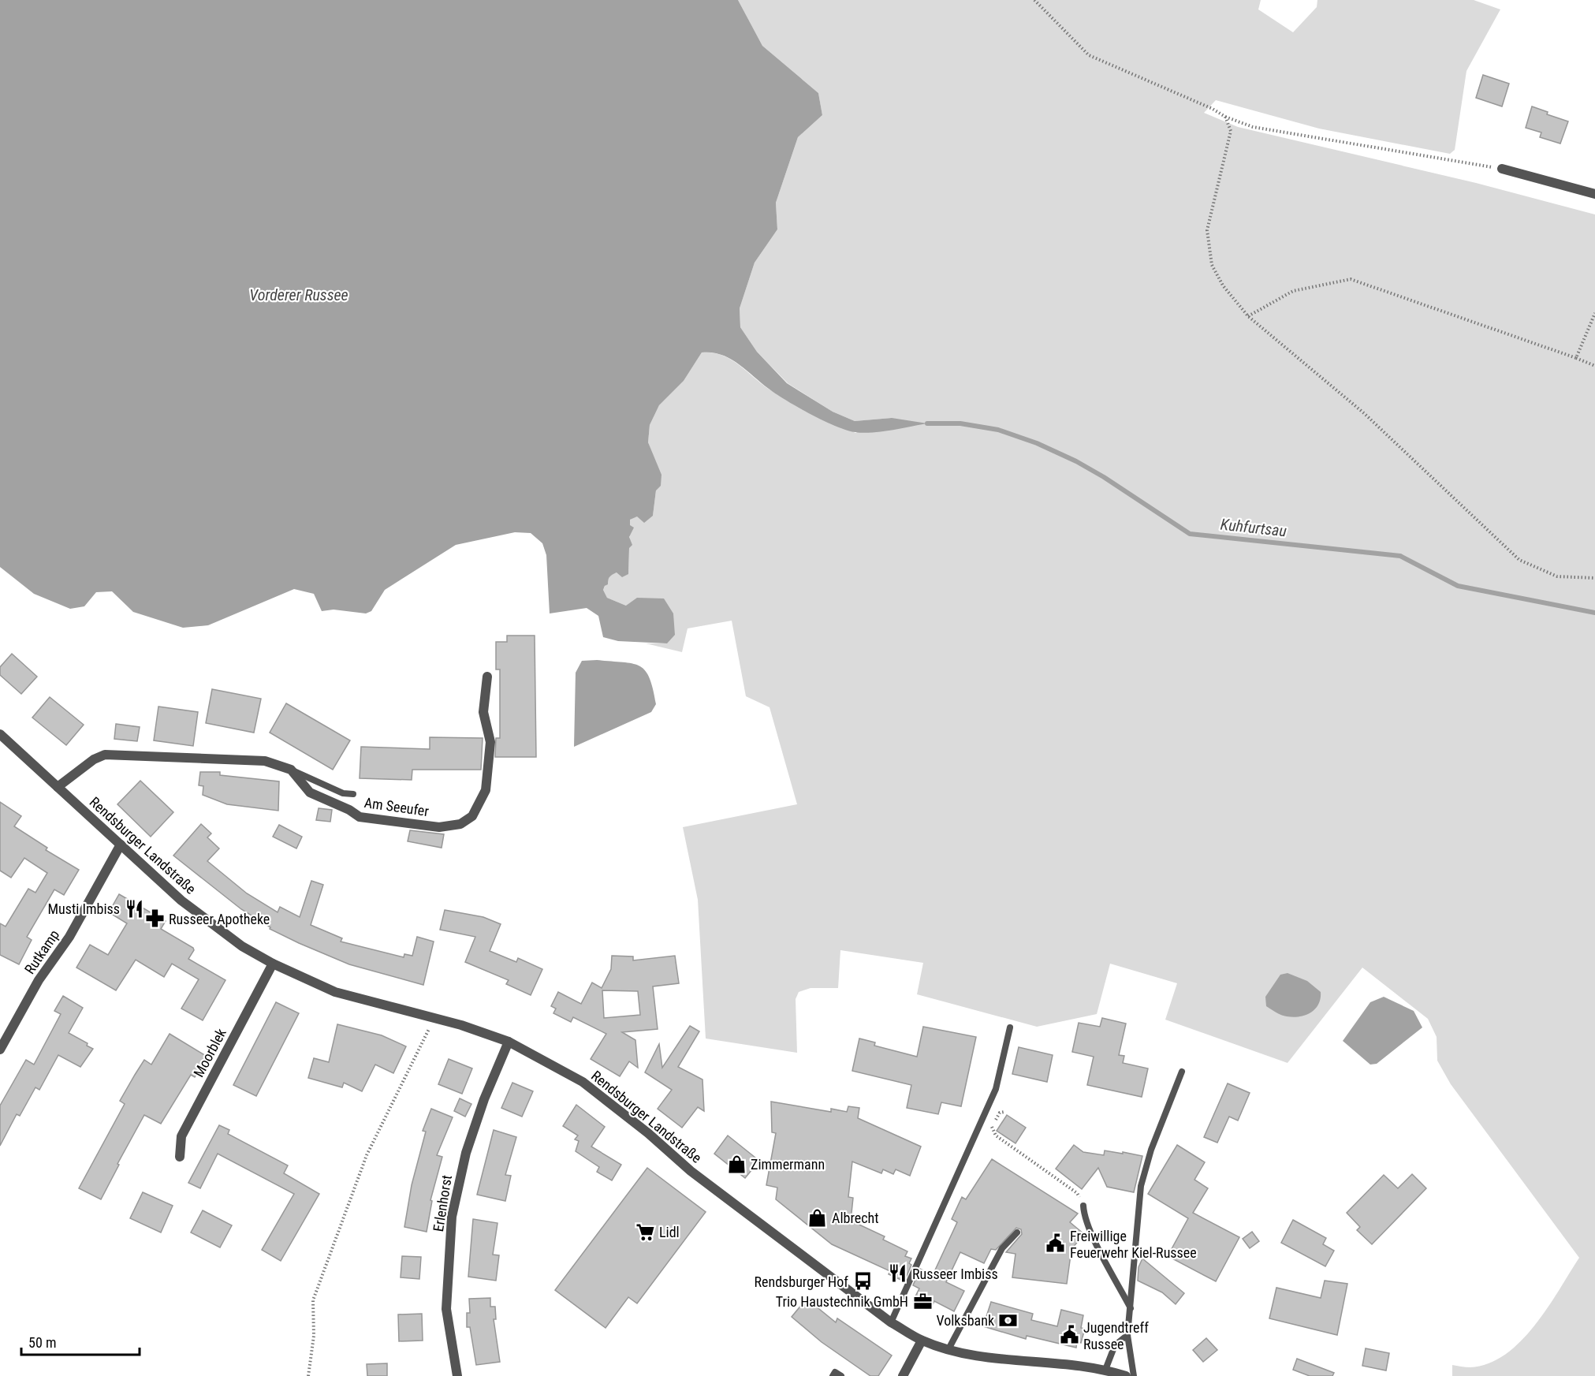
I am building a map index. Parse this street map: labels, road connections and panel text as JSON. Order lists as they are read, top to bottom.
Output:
{
  "streets": {
    "street": [
      "Am Seeufer",
      "Rendsburger Landstraße",
      "Rutkamp",
      "Moorblek",
      "Erlenhorst"
    ]
  },
  "crossings": [
    ["Rendsburger Landstraße", "Rutkamp"],
    ["Rendsburger Landstraße", "Moorblek"],
    ["Rendsburger Landstraße", "Erlenhorst"]
  ],
  "water": ["Vorderer Russee", "Kuhfurtsau"],
  "places": {
    "restaurant": ["Musti Imbiss", "Russeer Imbiss"],
    "pharmacy": ["Russeer Apotheke"],
    "shop": ["Zimmermann", "Albrecht"],
    "supermarket": ["Lidl"],
    "public building": ["Freiwillige Feuerwehr Kiel-Russee", "Jugendtreff Russee"],
    "bus stop": ["Rendsburger Hof"],
    "office": ["Trio Haustechnik GmbH"],
    "bank": ["Volksbank"]
  },
  "scale_bar": "50 m"
}
